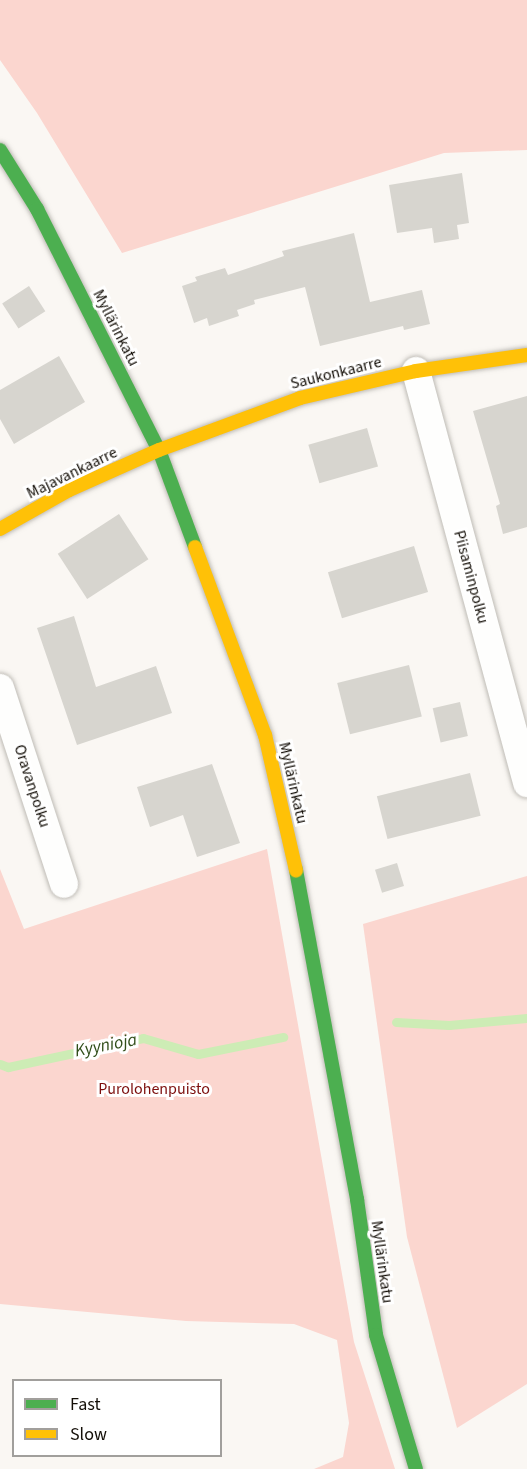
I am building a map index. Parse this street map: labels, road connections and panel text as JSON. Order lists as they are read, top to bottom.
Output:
{
  "streets": {
    "street": [
      "Myllärinkatu",
      "Saukonkaarre",
      "Majavankaarre",
      "Piisaminpolku",
      "Oravanpolku"
    ]
  },
  "crossings": [
    ["Myllärinkatu", "Saukonkaarre"],
    ["Myllärinkatu", "Majavankaarre"],
    ["Saukonkaarre", "Majavankaarre"],
    ["Saukonkaarre", "Piisaminpolku"]
  ],
  "water": ["Kyynioja"],
  "parks": ["Purolohenpuisto"],
  "legend": ["Fast", "Slow"]
}
